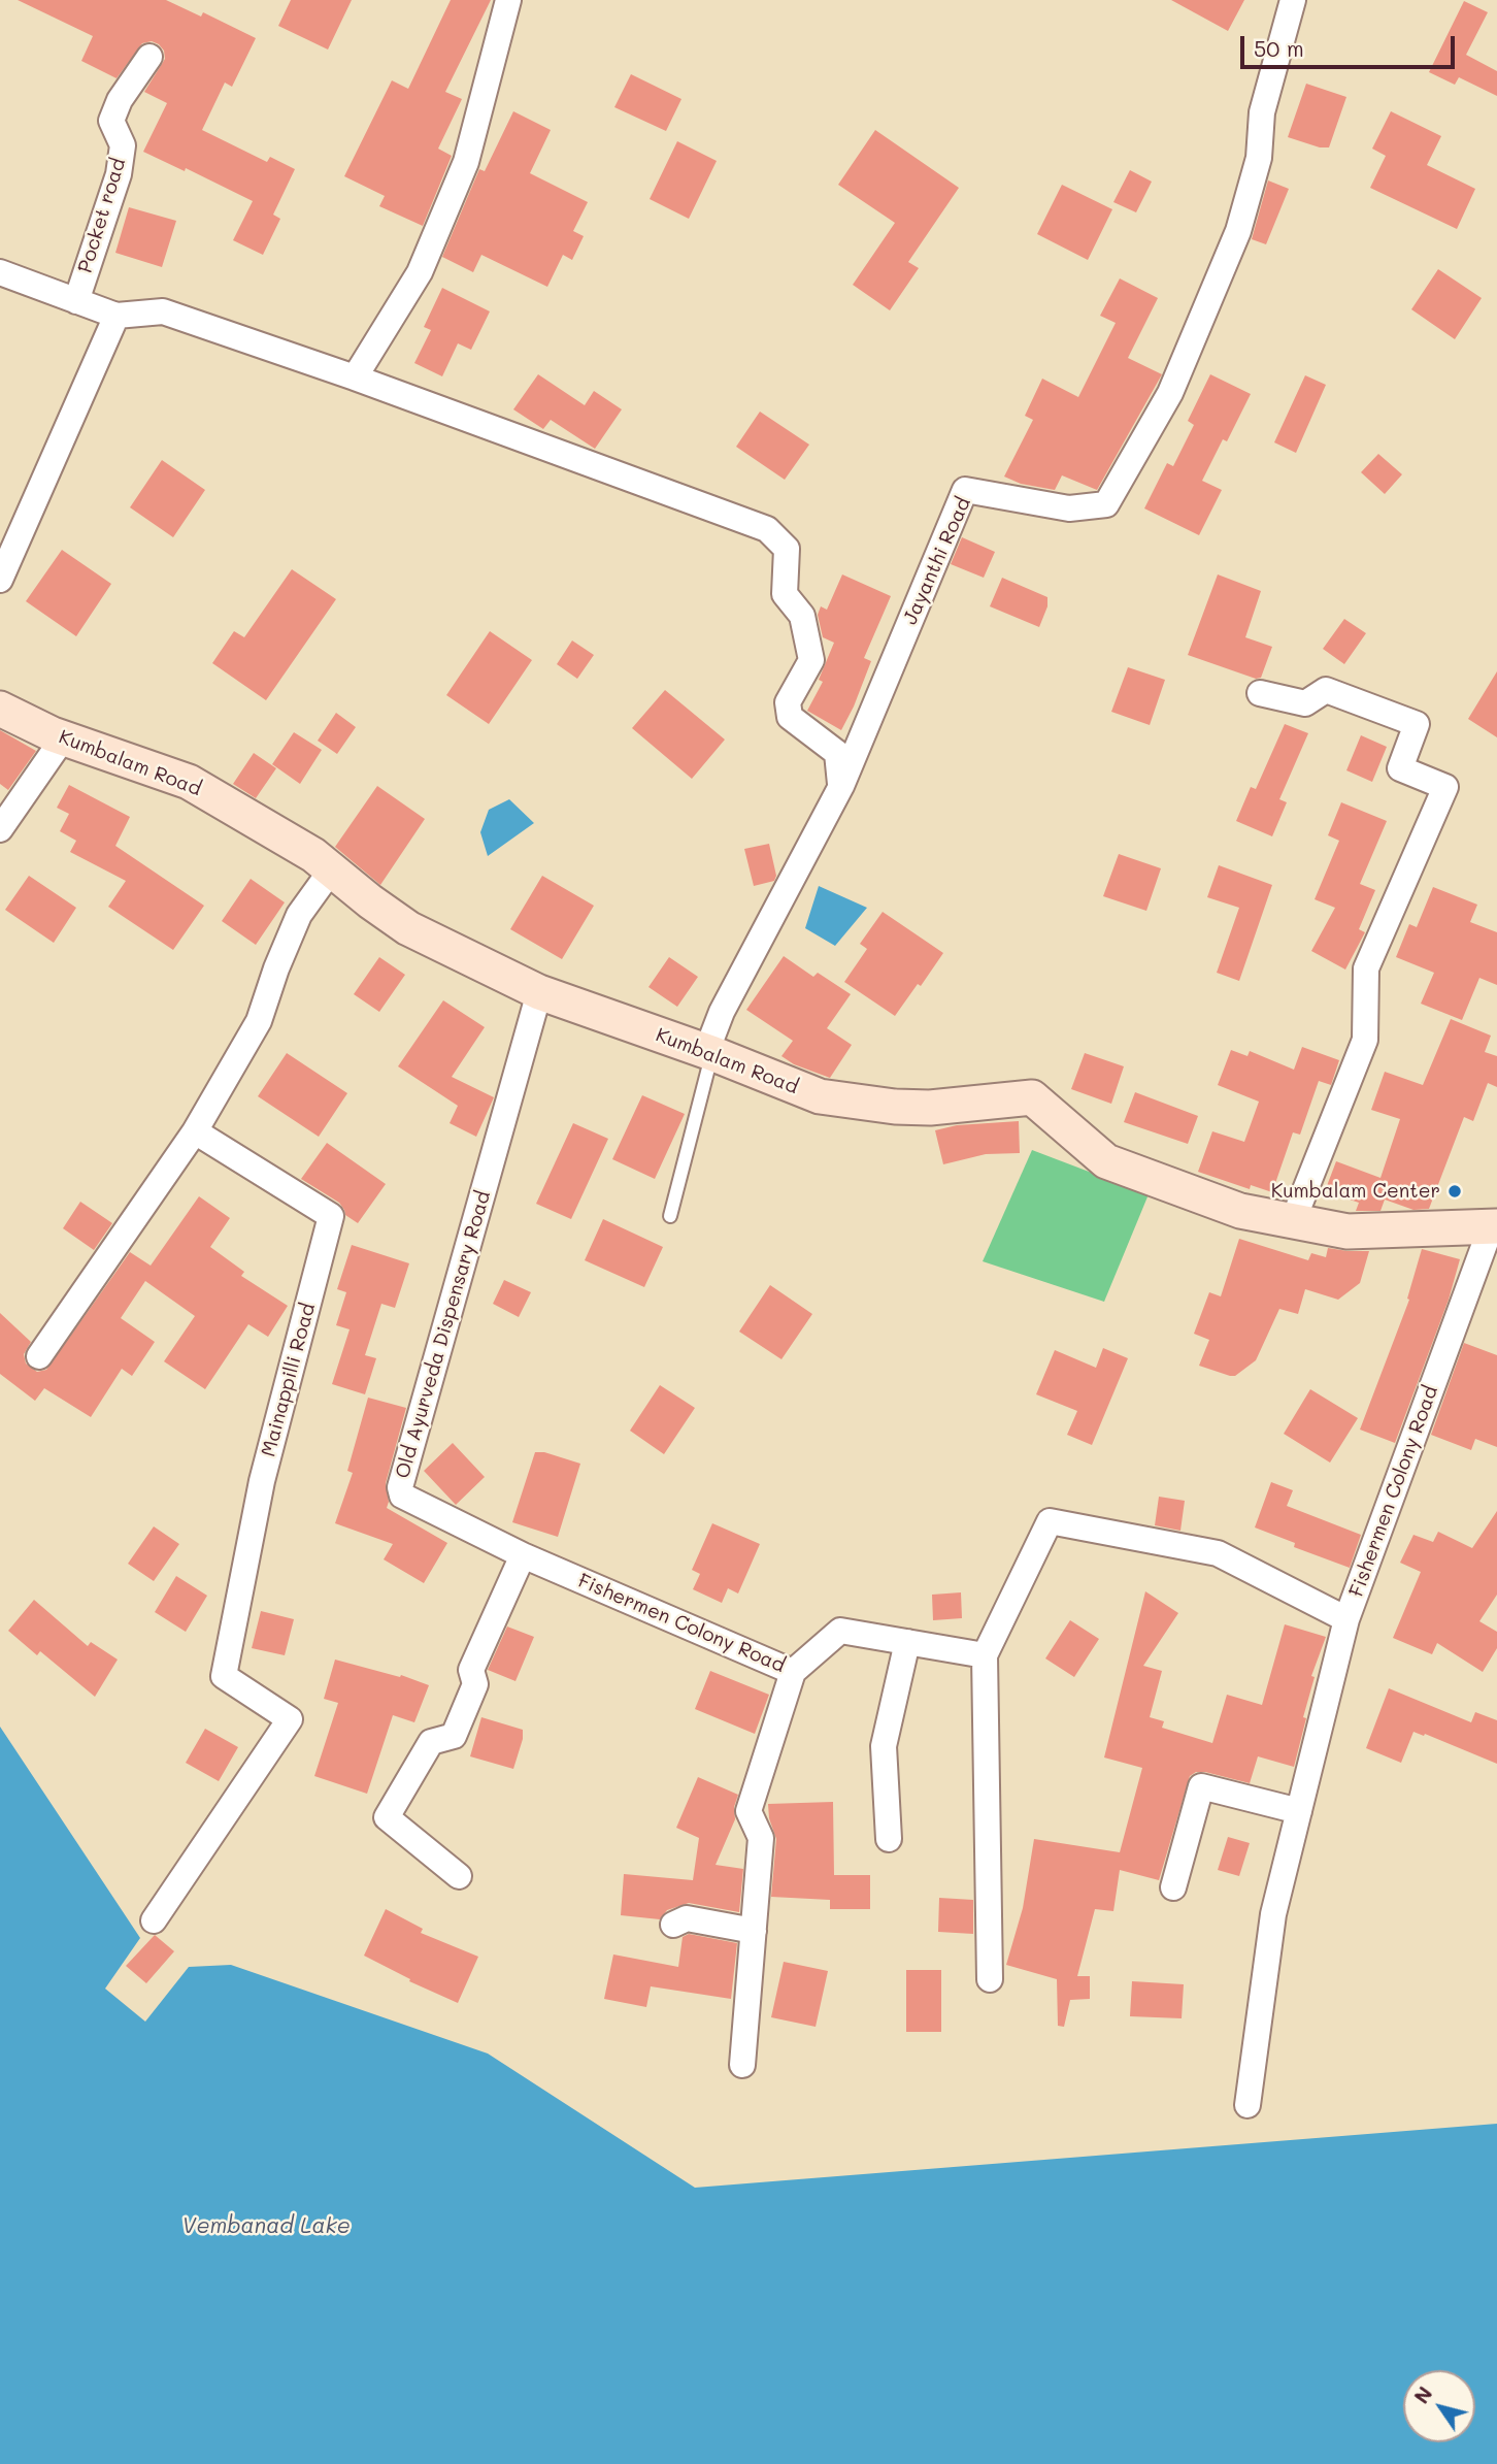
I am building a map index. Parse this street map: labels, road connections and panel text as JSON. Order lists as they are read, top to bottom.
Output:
{
  "streets": {
    "main road": ["Kumbalam Road"],
    "street": [
      "Pocket road",
      "Jayanthi Road",
      "Old Ayurveda Dispensary Road",
      "Mainappilli Road",
      "Fishermen Colony Road"
    ]
  },
  "crossings": [
    ["Jayanthi Road", "Kumbalam Road"],
    ["Kumbalam Road", "Old Ayurveda Dispensary Road"],
    ["Kumbalam Road", "Fishermen Colony Road"],
    ["Old Ayurveda Dispensary Road", "Fishermen Colony Road"]
  ],
  "water": ["Vembanad Lake"],
  "places": ["Kumbalam Center"],
  "scale_bar": "50 m",
  "north": "top left"
}
